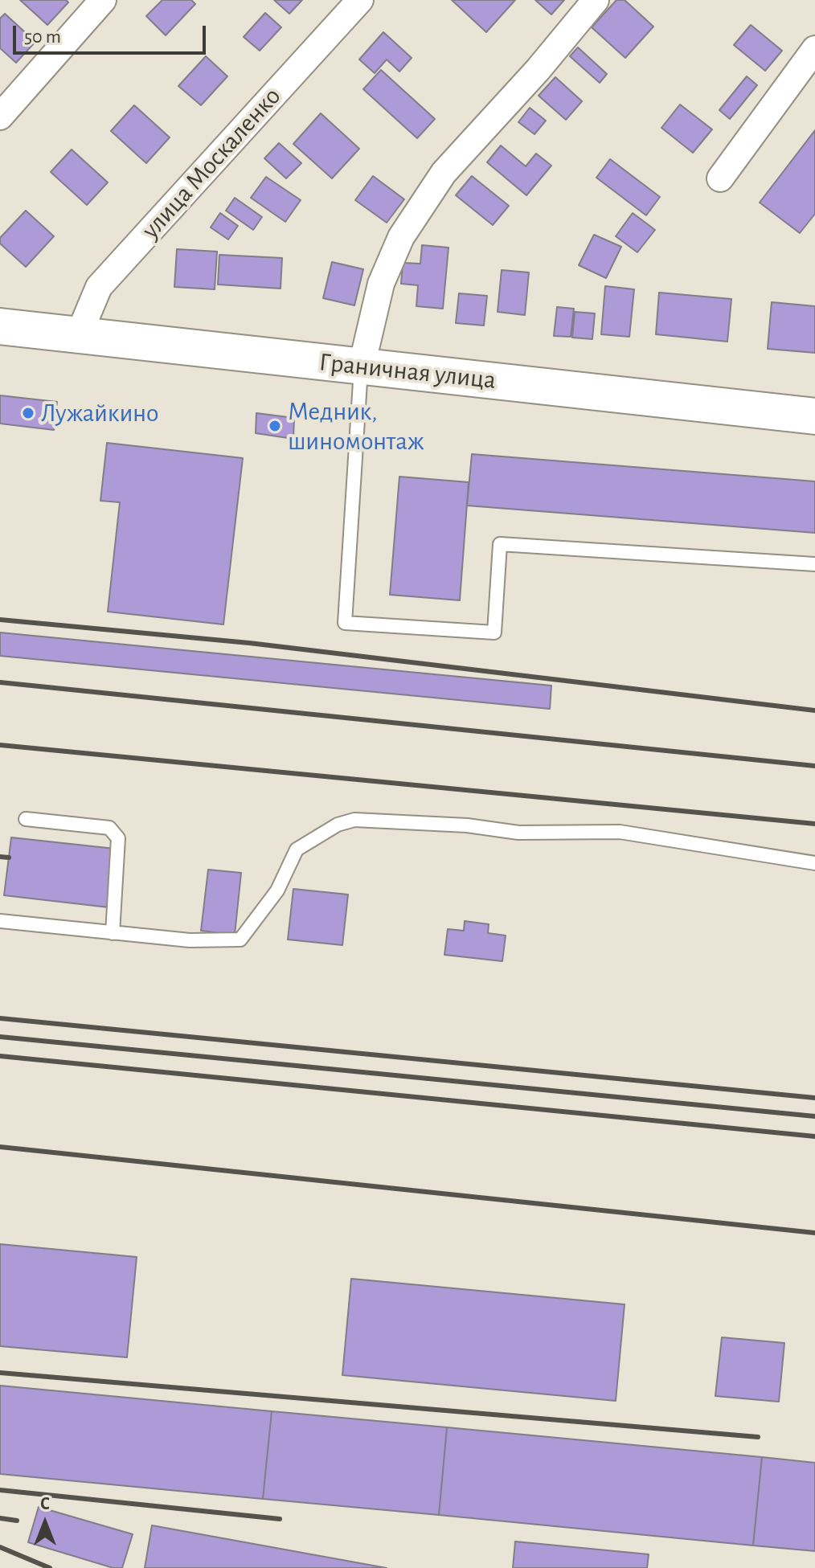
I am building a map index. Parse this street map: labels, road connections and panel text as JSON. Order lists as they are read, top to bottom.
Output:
{
  "streets": {
    "main road": ["Граничная улица"],
    "street": ["улица Москаленко"]
  },
  "crossings": [
    ["улица Москаленко", "Граничная улица"]
  ],
  "places": ["Лужайкино", "Медник, шиномонтаж"],
  "scale_bar": "50 m",
  "north": "top"
}
